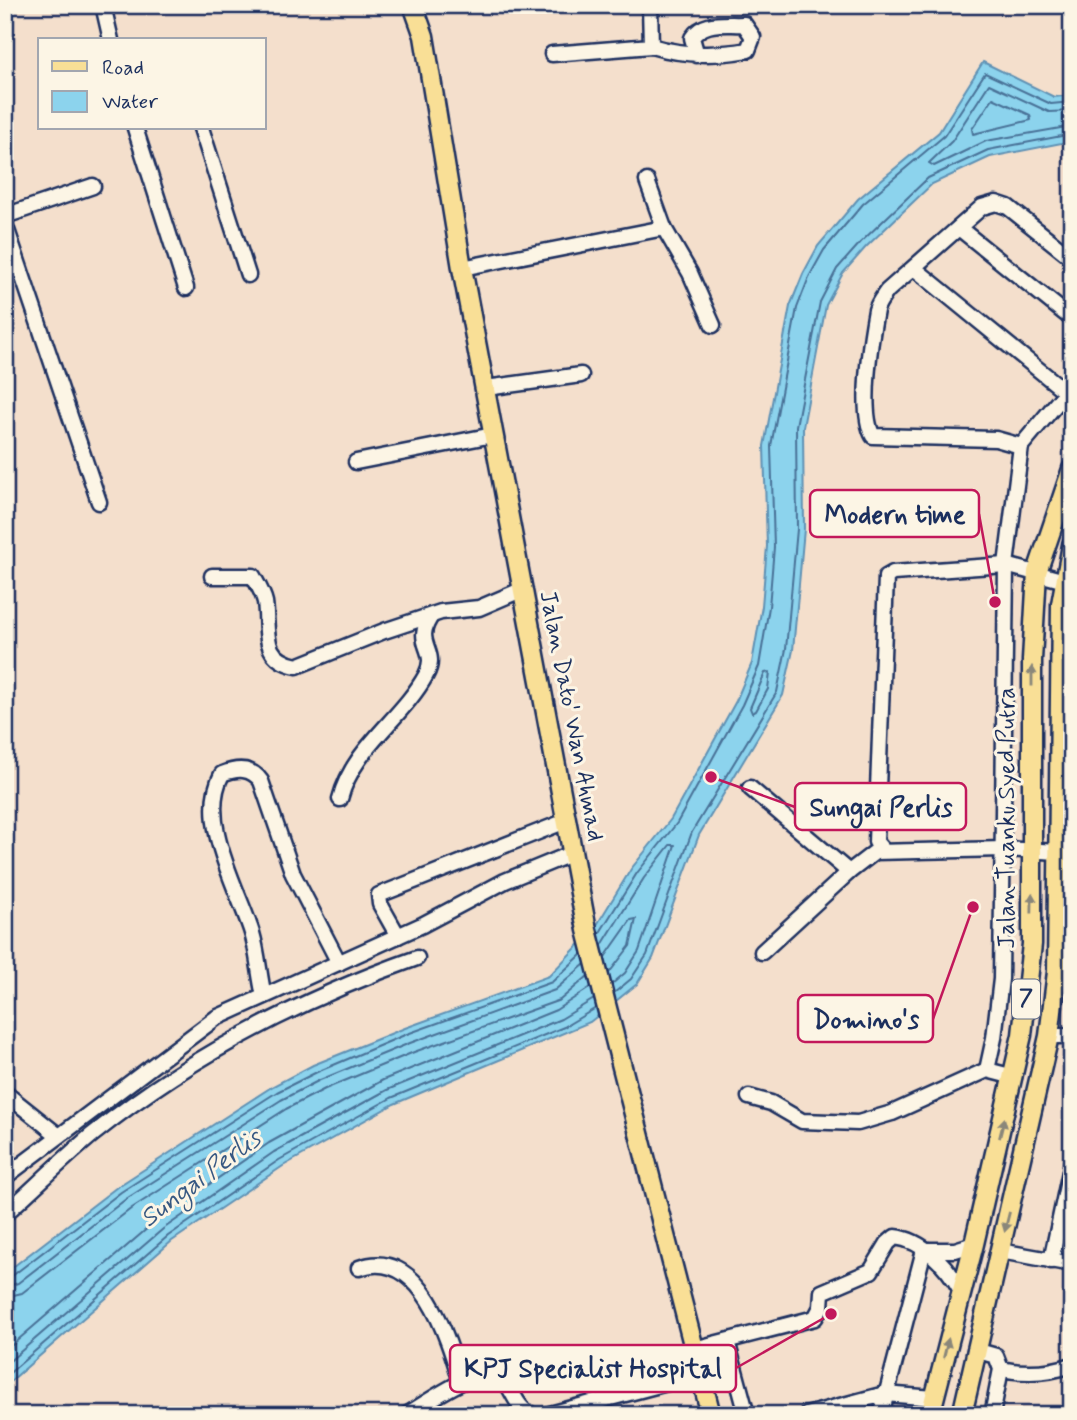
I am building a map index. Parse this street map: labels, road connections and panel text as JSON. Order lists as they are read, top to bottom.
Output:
{
  "streets": {
    "main road": ["Jalan Dato' Wan Ahmad", "Jalan Tuanku Syed Putra", "7"]
  },
  "water": ["Sungai Perlis"],
  "places": [
    "Modern time",
    "Sungai Perlis",
    "Domino's",
    "KPJ Specialist Hospital"
  ],
  "legend": ["Road", "Water"]
}
